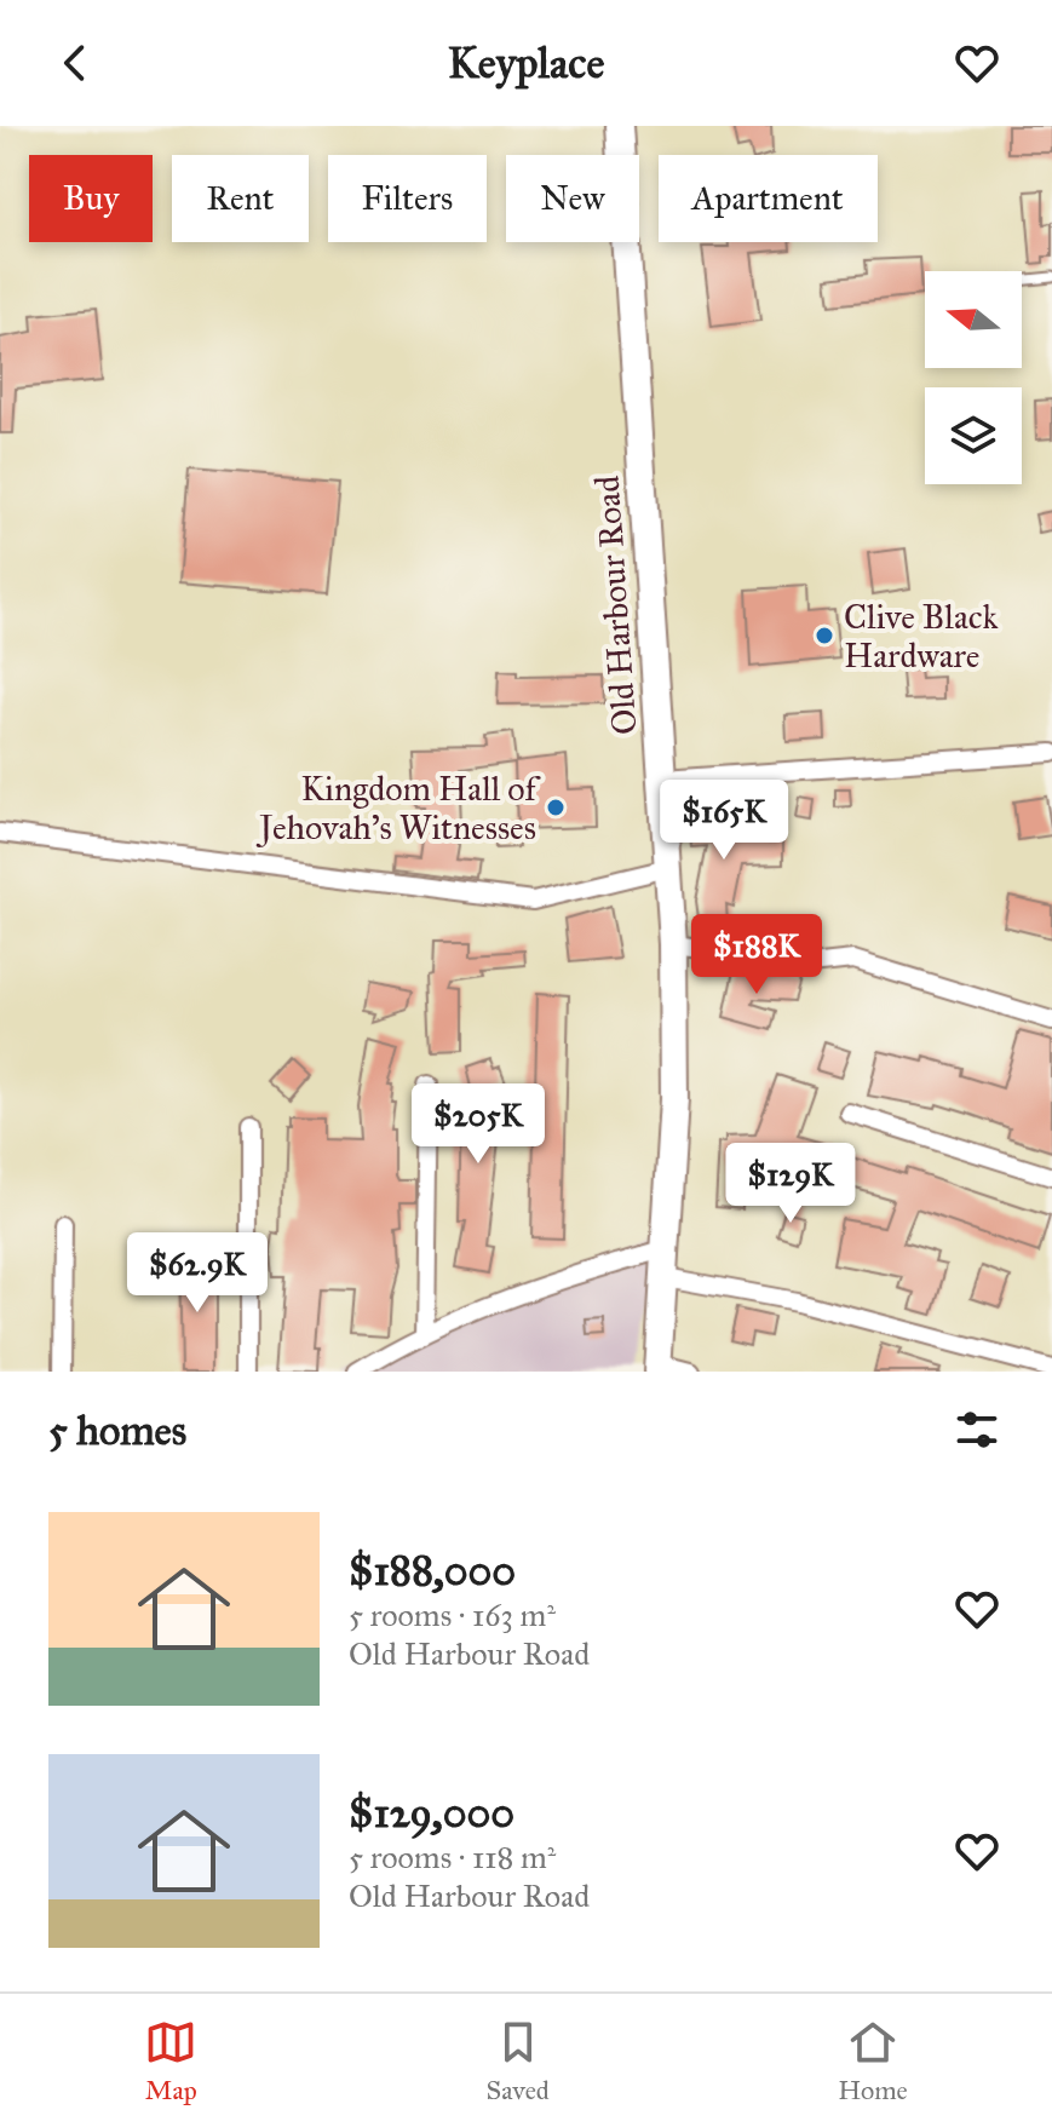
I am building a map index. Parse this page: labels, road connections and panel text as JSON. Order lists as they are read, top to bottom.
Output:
{
  "streets": {
    "main road": ["Old Harbour Road"]
  },
  "places": ["Clive Black Hardware", "Kingdom Hall of Jehovah's Witnesses"],
  "north": "left",
  "page": {
    "header": "Keyplace",
    "chip": [
      "Buy",
      "Rent",
      "Filters",
      "New",
      "Apartment"
    ],
    "price": [
      "$165K",
      "$188K",
      "$205K",
      "$129K",
      "$62.9K"
    ],
    "heading": "5 homes",
    "list": [
      {
        "name": "$188,000",
        "note": "5 rooms · 163 m² · Old Harbour Road"
      },
      {
        "name": "$129,000",
        "note": "5 rooms · 118 m² · Old Harbour Road"
      }
    ],
    "tabs": ["Map", "Saved", "Home"]
  }
}
